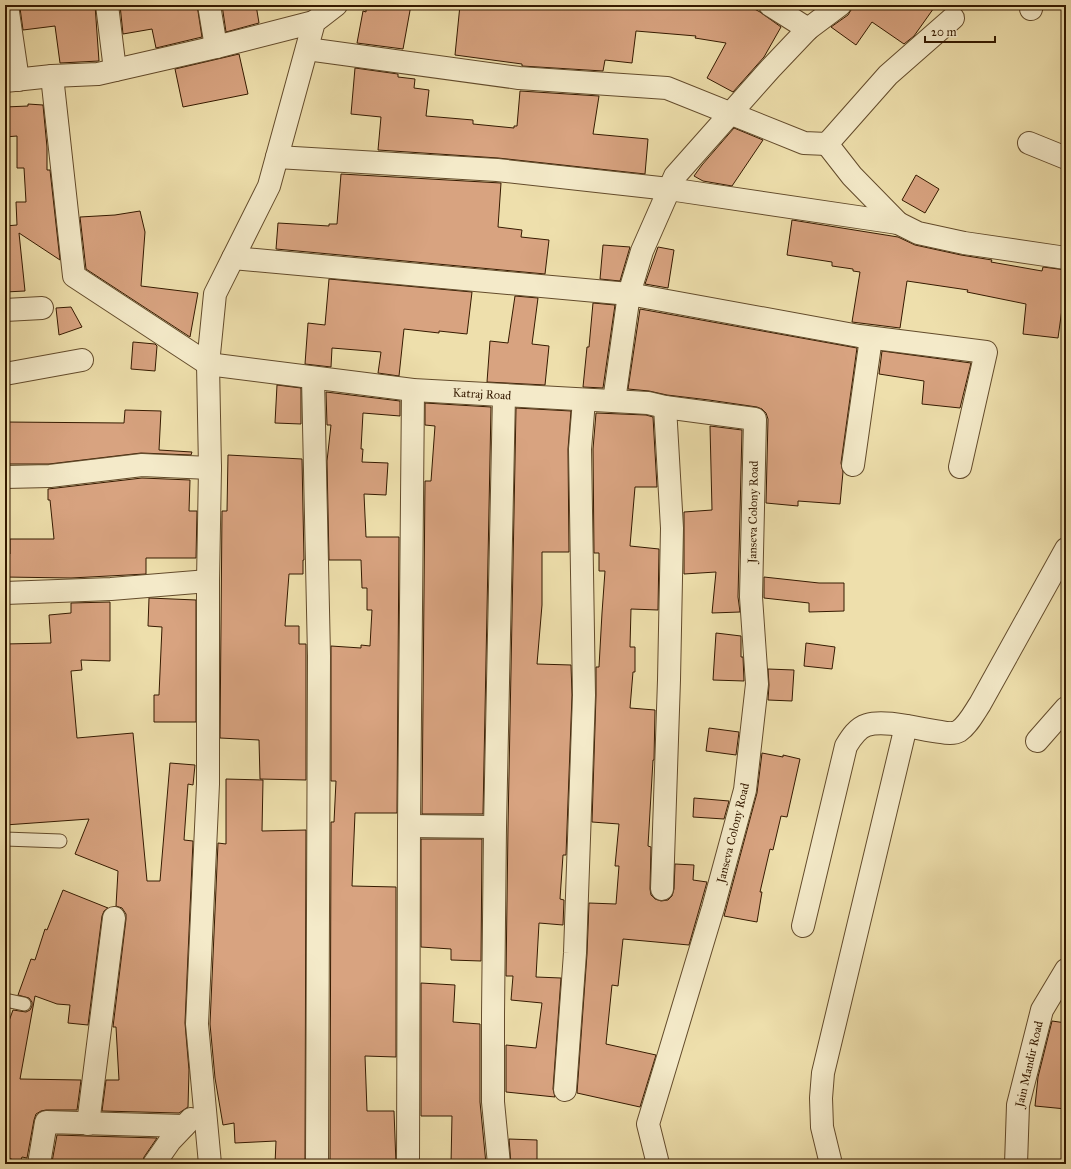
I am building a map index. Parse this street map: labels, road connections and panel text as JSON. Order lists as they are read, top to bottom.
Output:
{
  "streets": {
    "street": ["Katraj Road", "Janseva Colony Road", "Jain Mandir Road"]
  },
  "crossings": [
    ["Katraj Road", "Janseva Colony Road"]
  ],
  "scale_bar": "20 m"
}
